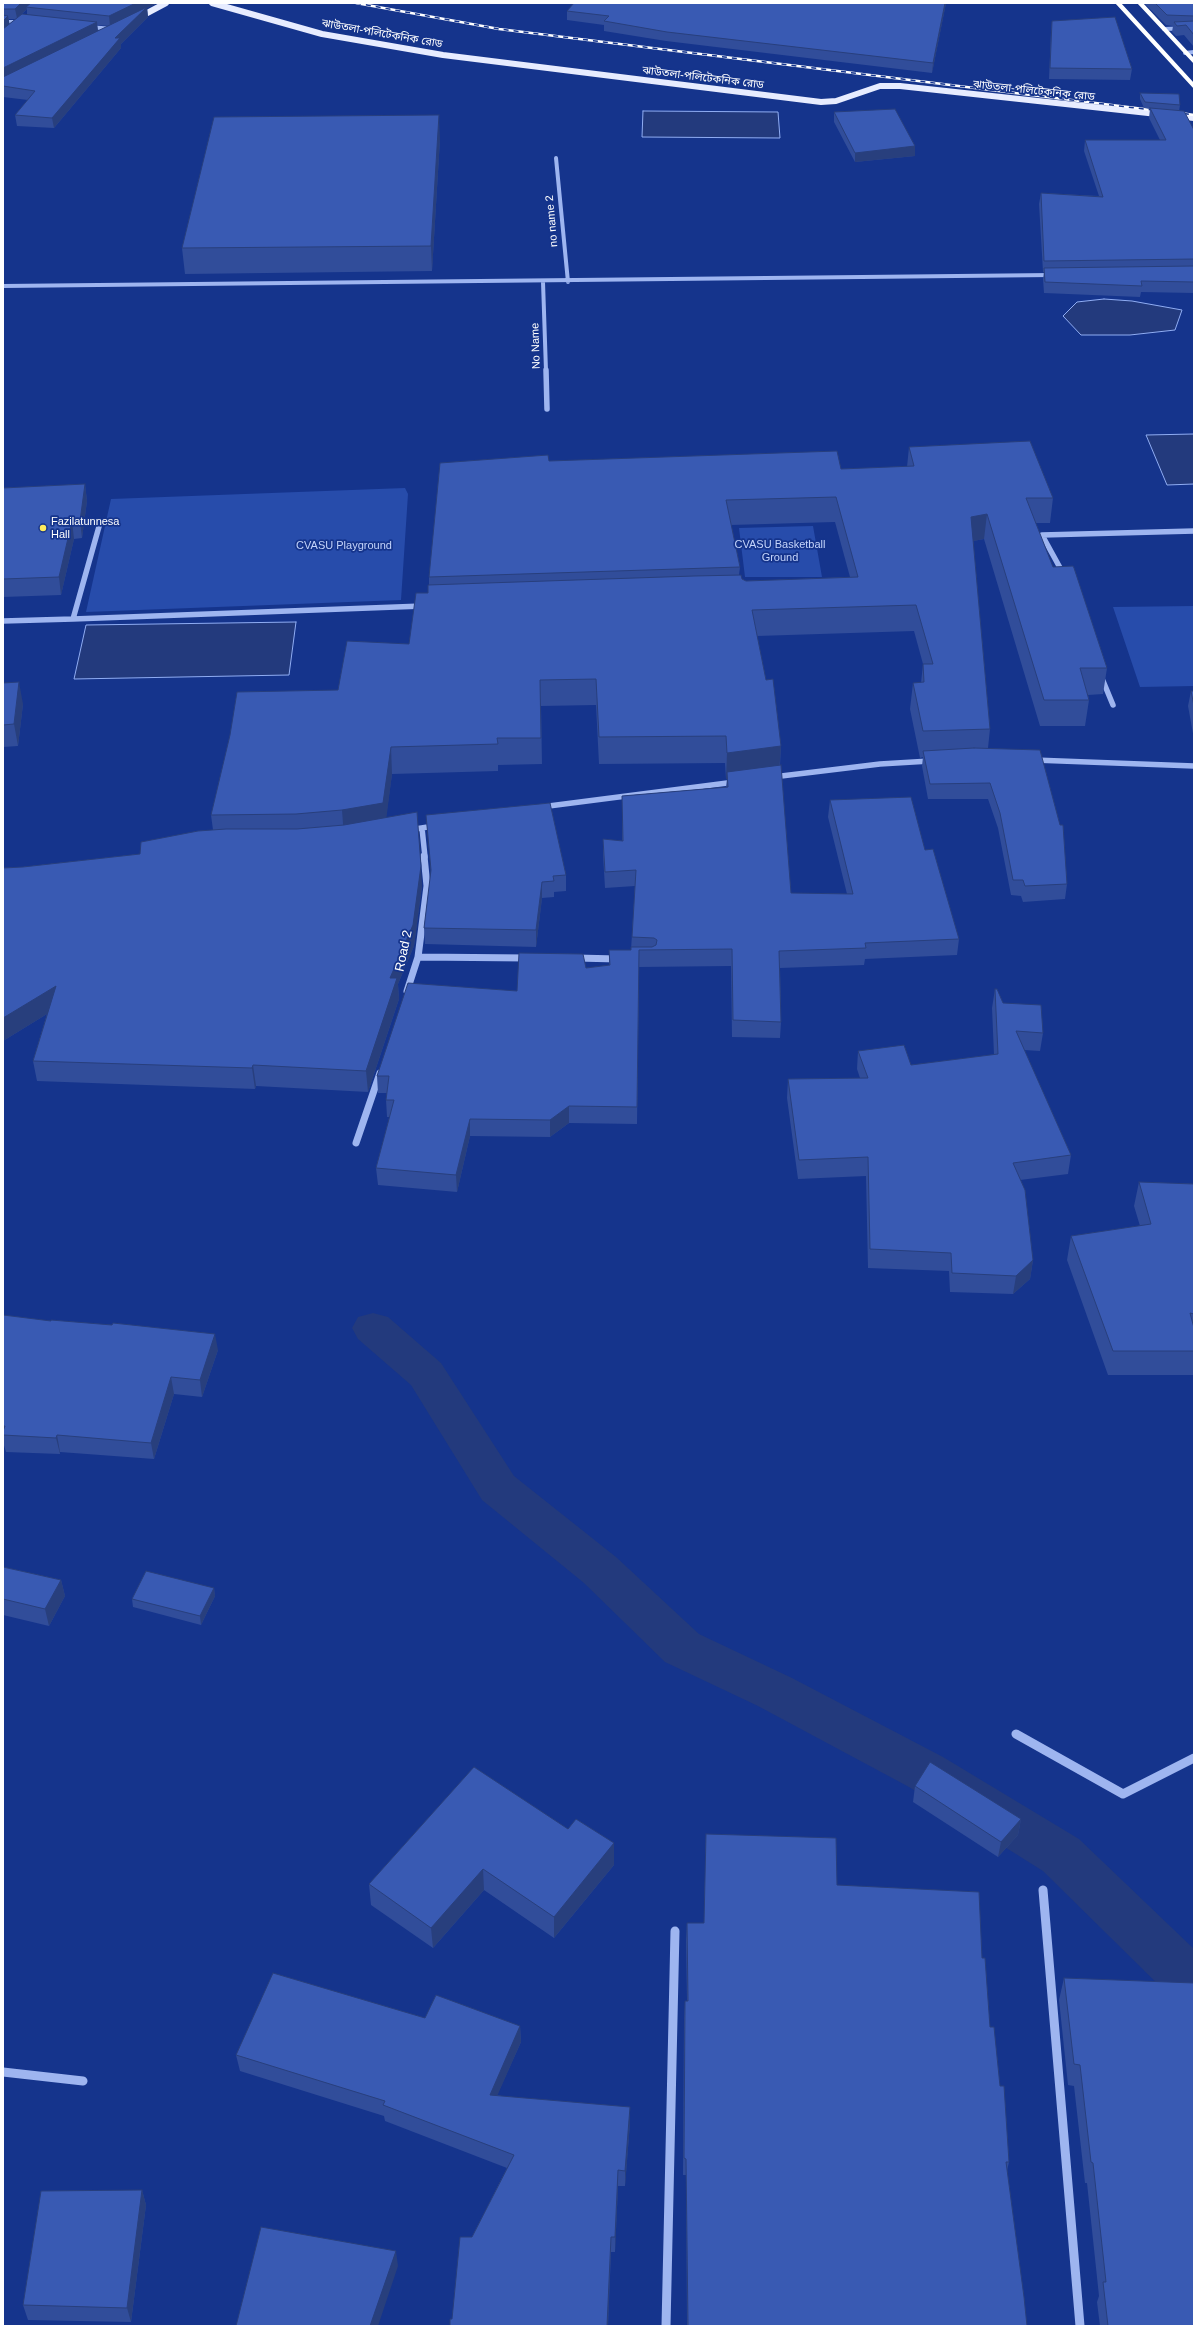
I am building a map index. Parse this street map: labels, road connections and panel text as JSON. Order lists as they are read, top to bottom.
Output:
{
  "streets": {
    "main road": ["ঝাউতলা-পলিটেকনিক রোড"],
    "street": ["no name 2", "No Name", "Road 2"]
  },
  "parks": ["CVASU Basketball Ground", "CVASU Playground"],
  "places": ["Fazilatunnesa Hall"]
}
